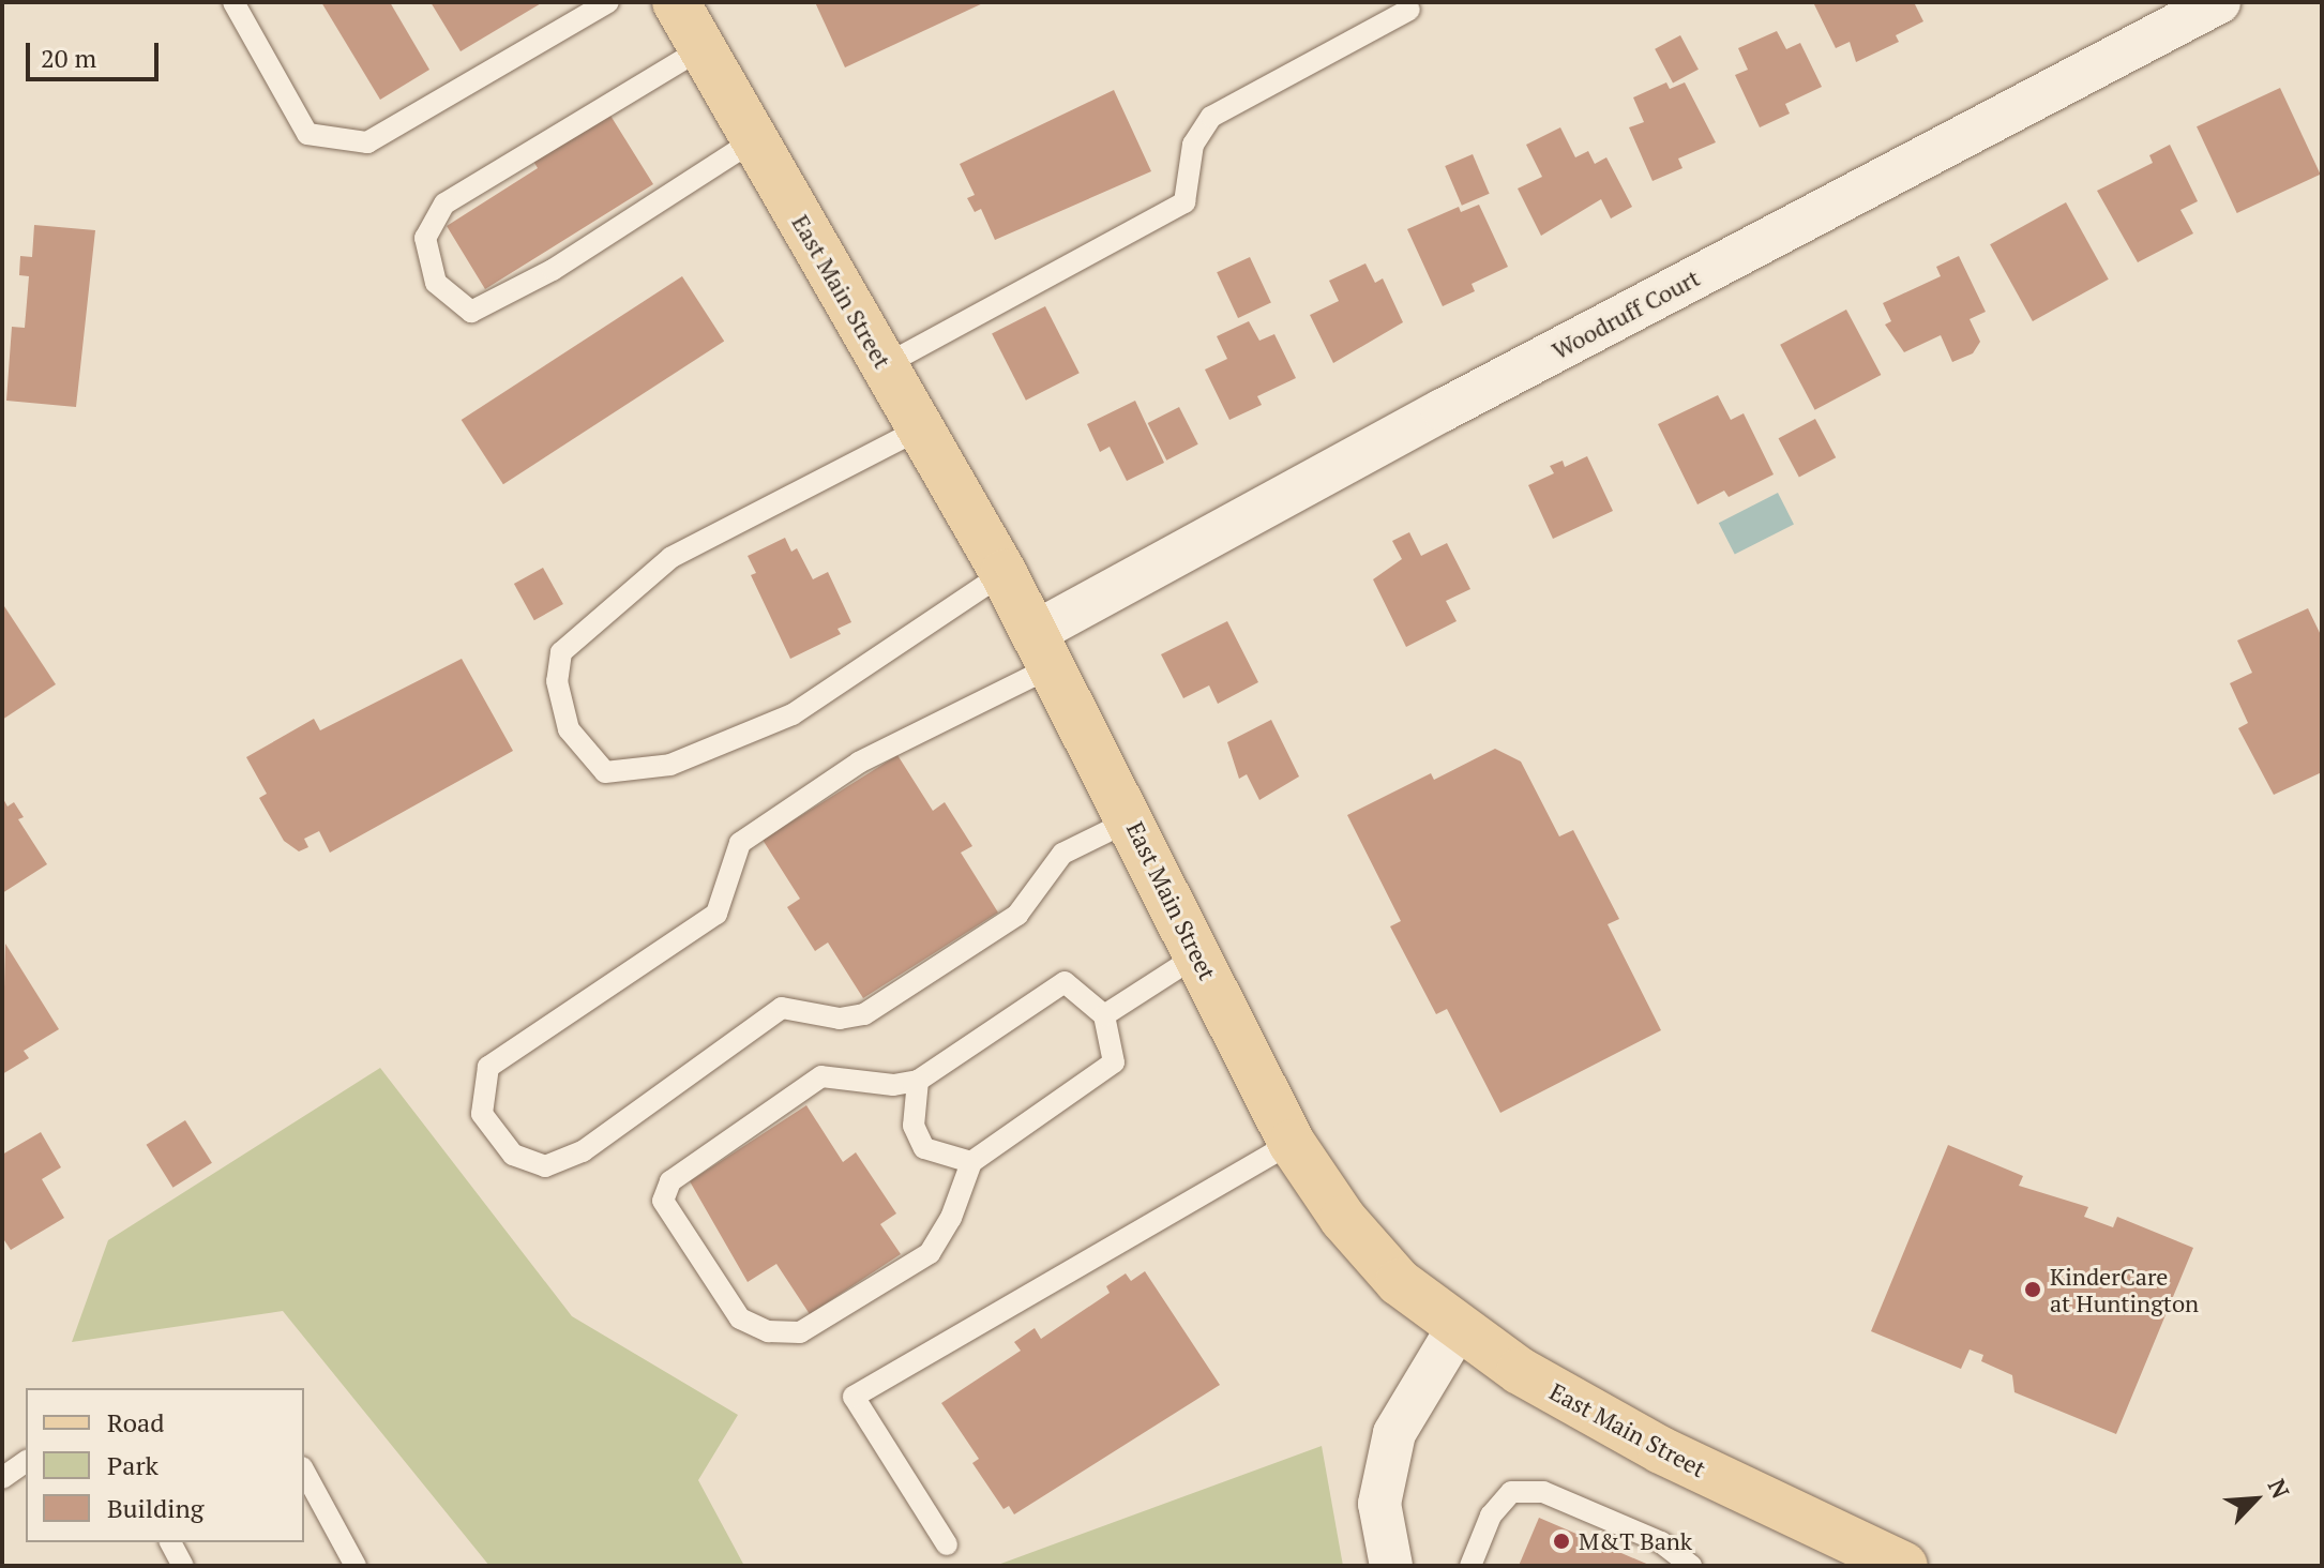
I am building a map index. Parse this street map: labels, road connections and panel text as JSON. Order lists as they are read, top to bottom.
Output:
{
  "streets": {
    "main road": ["East Main Street"],
    "street": ["Woodruff Court"]
  },
  "crossings": [
    ["East Main Street", "Woodruff Court"]
  ],
  "places": ["KinderCare at Huntington", "M&T Bank"],
  "legend": ["Road", "Park", "Building"],
  "scale_bar": "20 m",
  "north": "top right"
}
